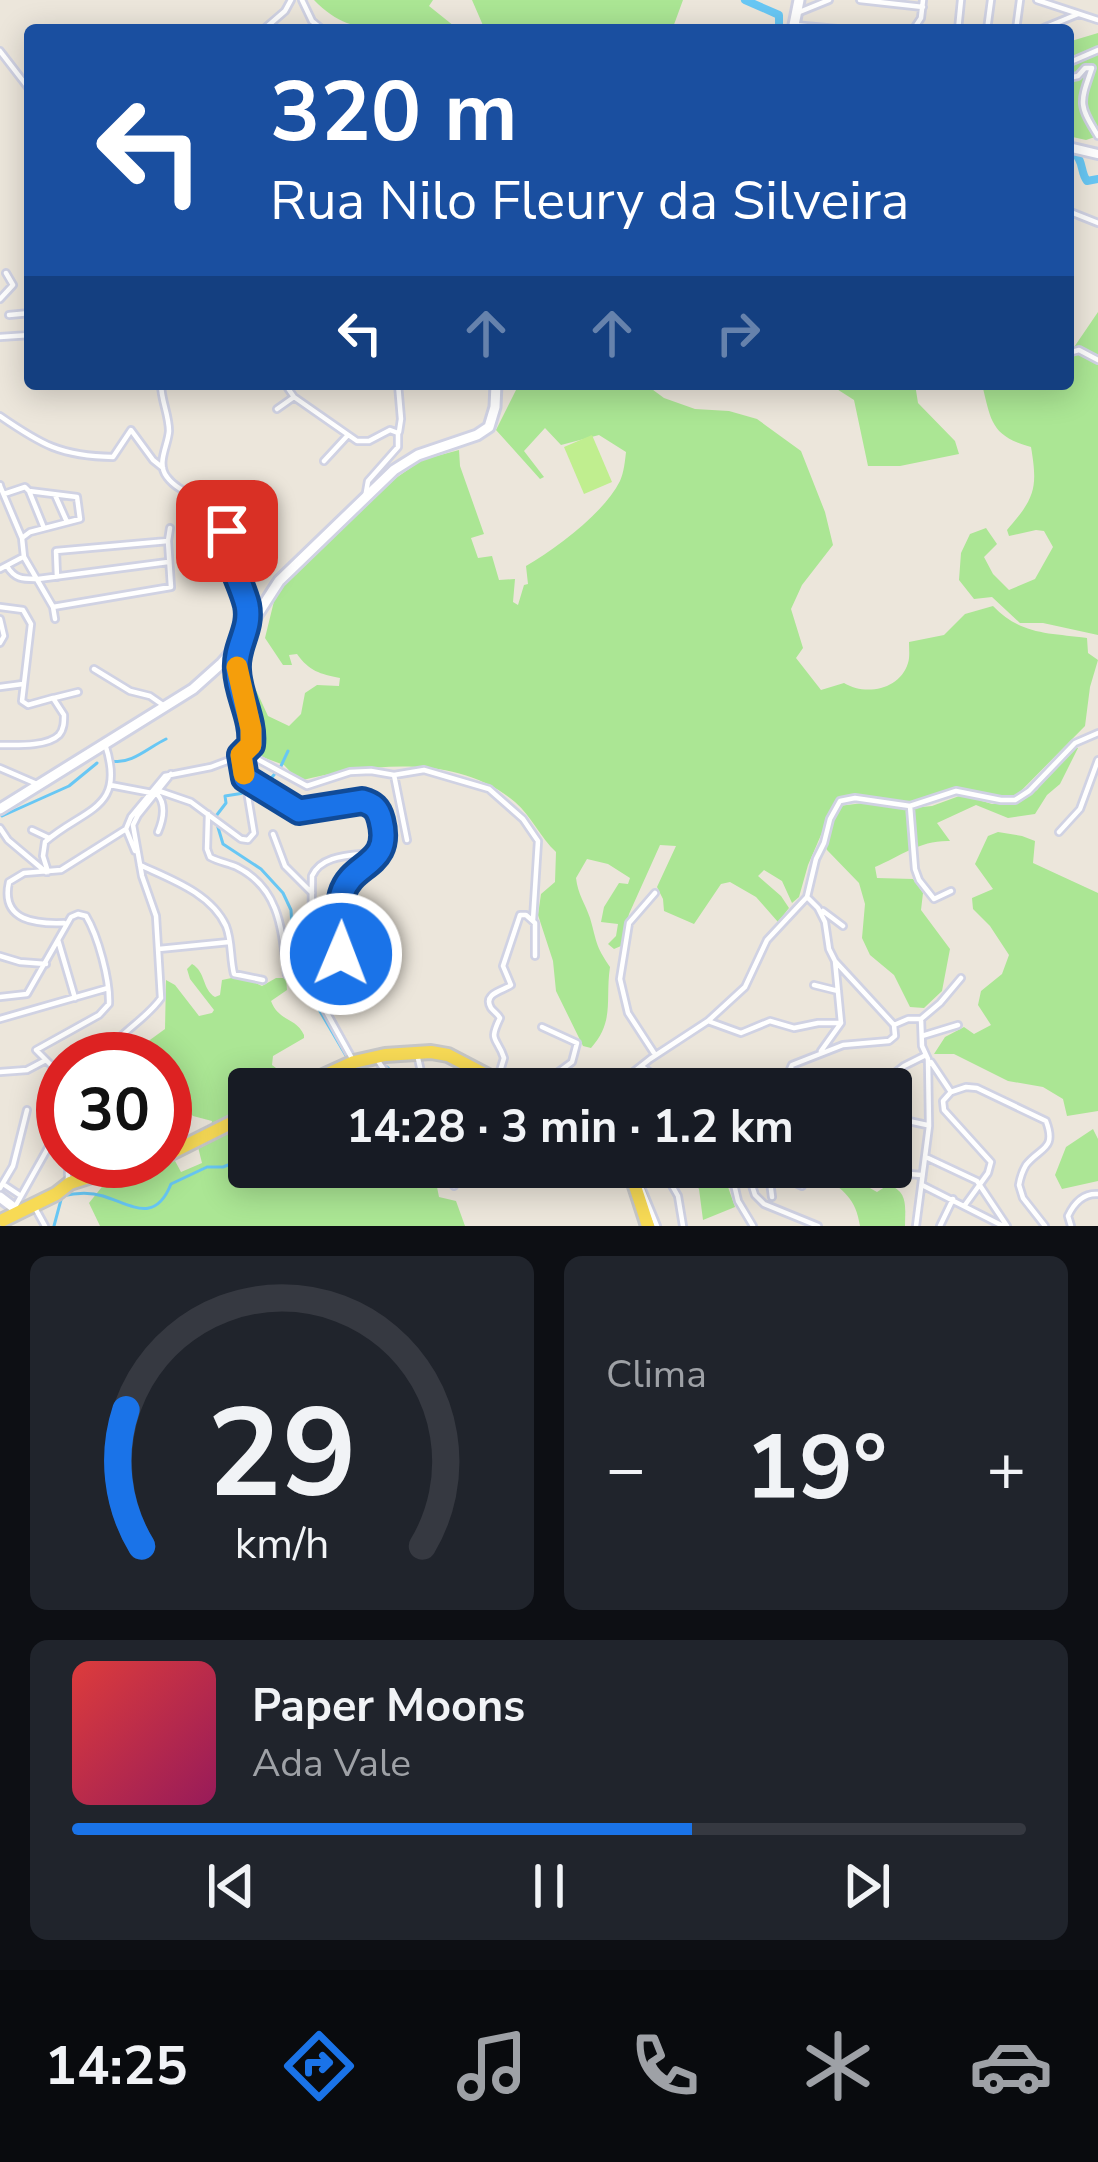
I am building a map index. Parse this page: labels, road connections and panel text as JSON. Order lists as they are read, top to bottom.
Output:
{
  "page": {
    "turn": ["320 m", "Rua Nilo Fleury da Silveira"],
    "limit": "30",
    "trip": "14:28 · 3 min · 1.2 km",
    "tile": "Clima",
    "heat": ["−", "19°", "+"],
    "song": ["Paper Moons", "Ada Vale"],
    "tabs": "14:25",
    "gauge": ["29", "km/h"]
  }
}
